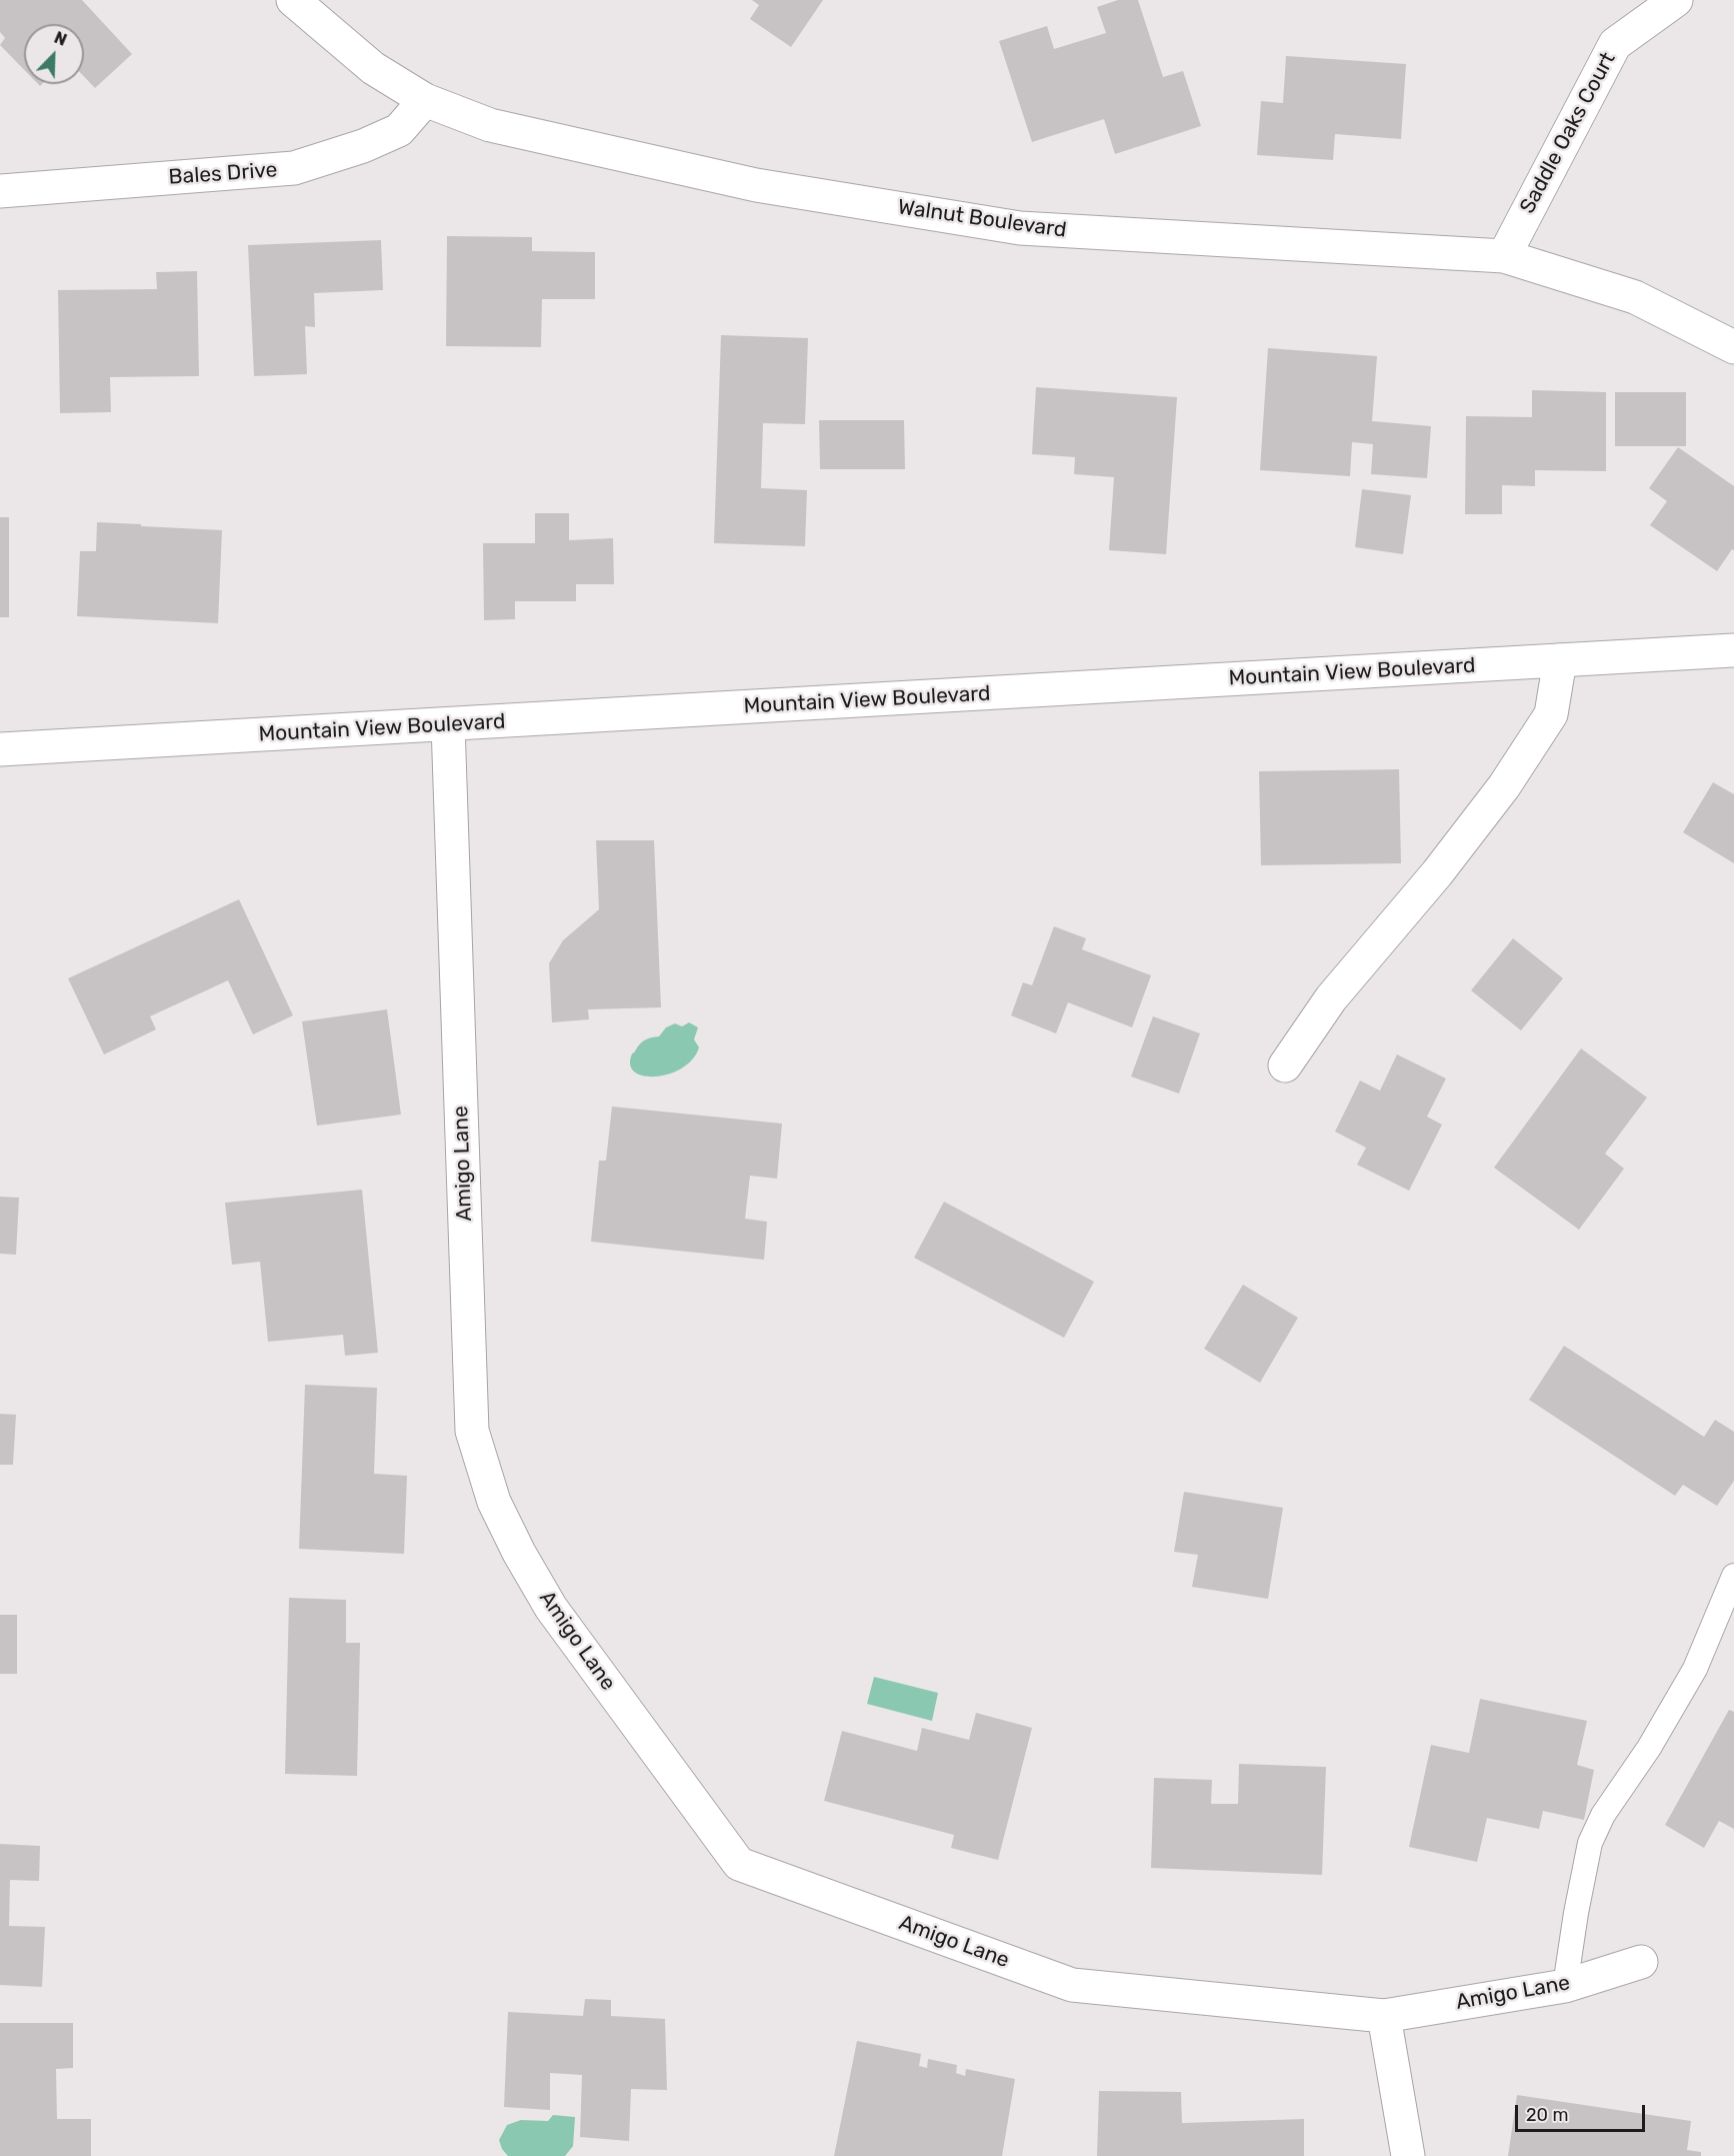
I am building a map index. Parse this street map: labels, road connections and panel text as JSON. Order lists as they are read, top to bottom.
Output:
{
  "streets": {
    "street": [
      "Saddle Oaks Court",
      "Bales Drive",
      "Walnut Boulevard",
      "Mountain View Boulevard",
      "Amigo Lane"
    ]
  },
  "crossings": [
    ["Saddle Oaks Court", "Walnut Boulevard"],
    ["Bales Drive", "Walnut Boulevard"],
    ["Mountain View Boulevard", "Amigo Lane"]
  ],
  "scale_bar": "20 m",
  "north": "top right"
}
